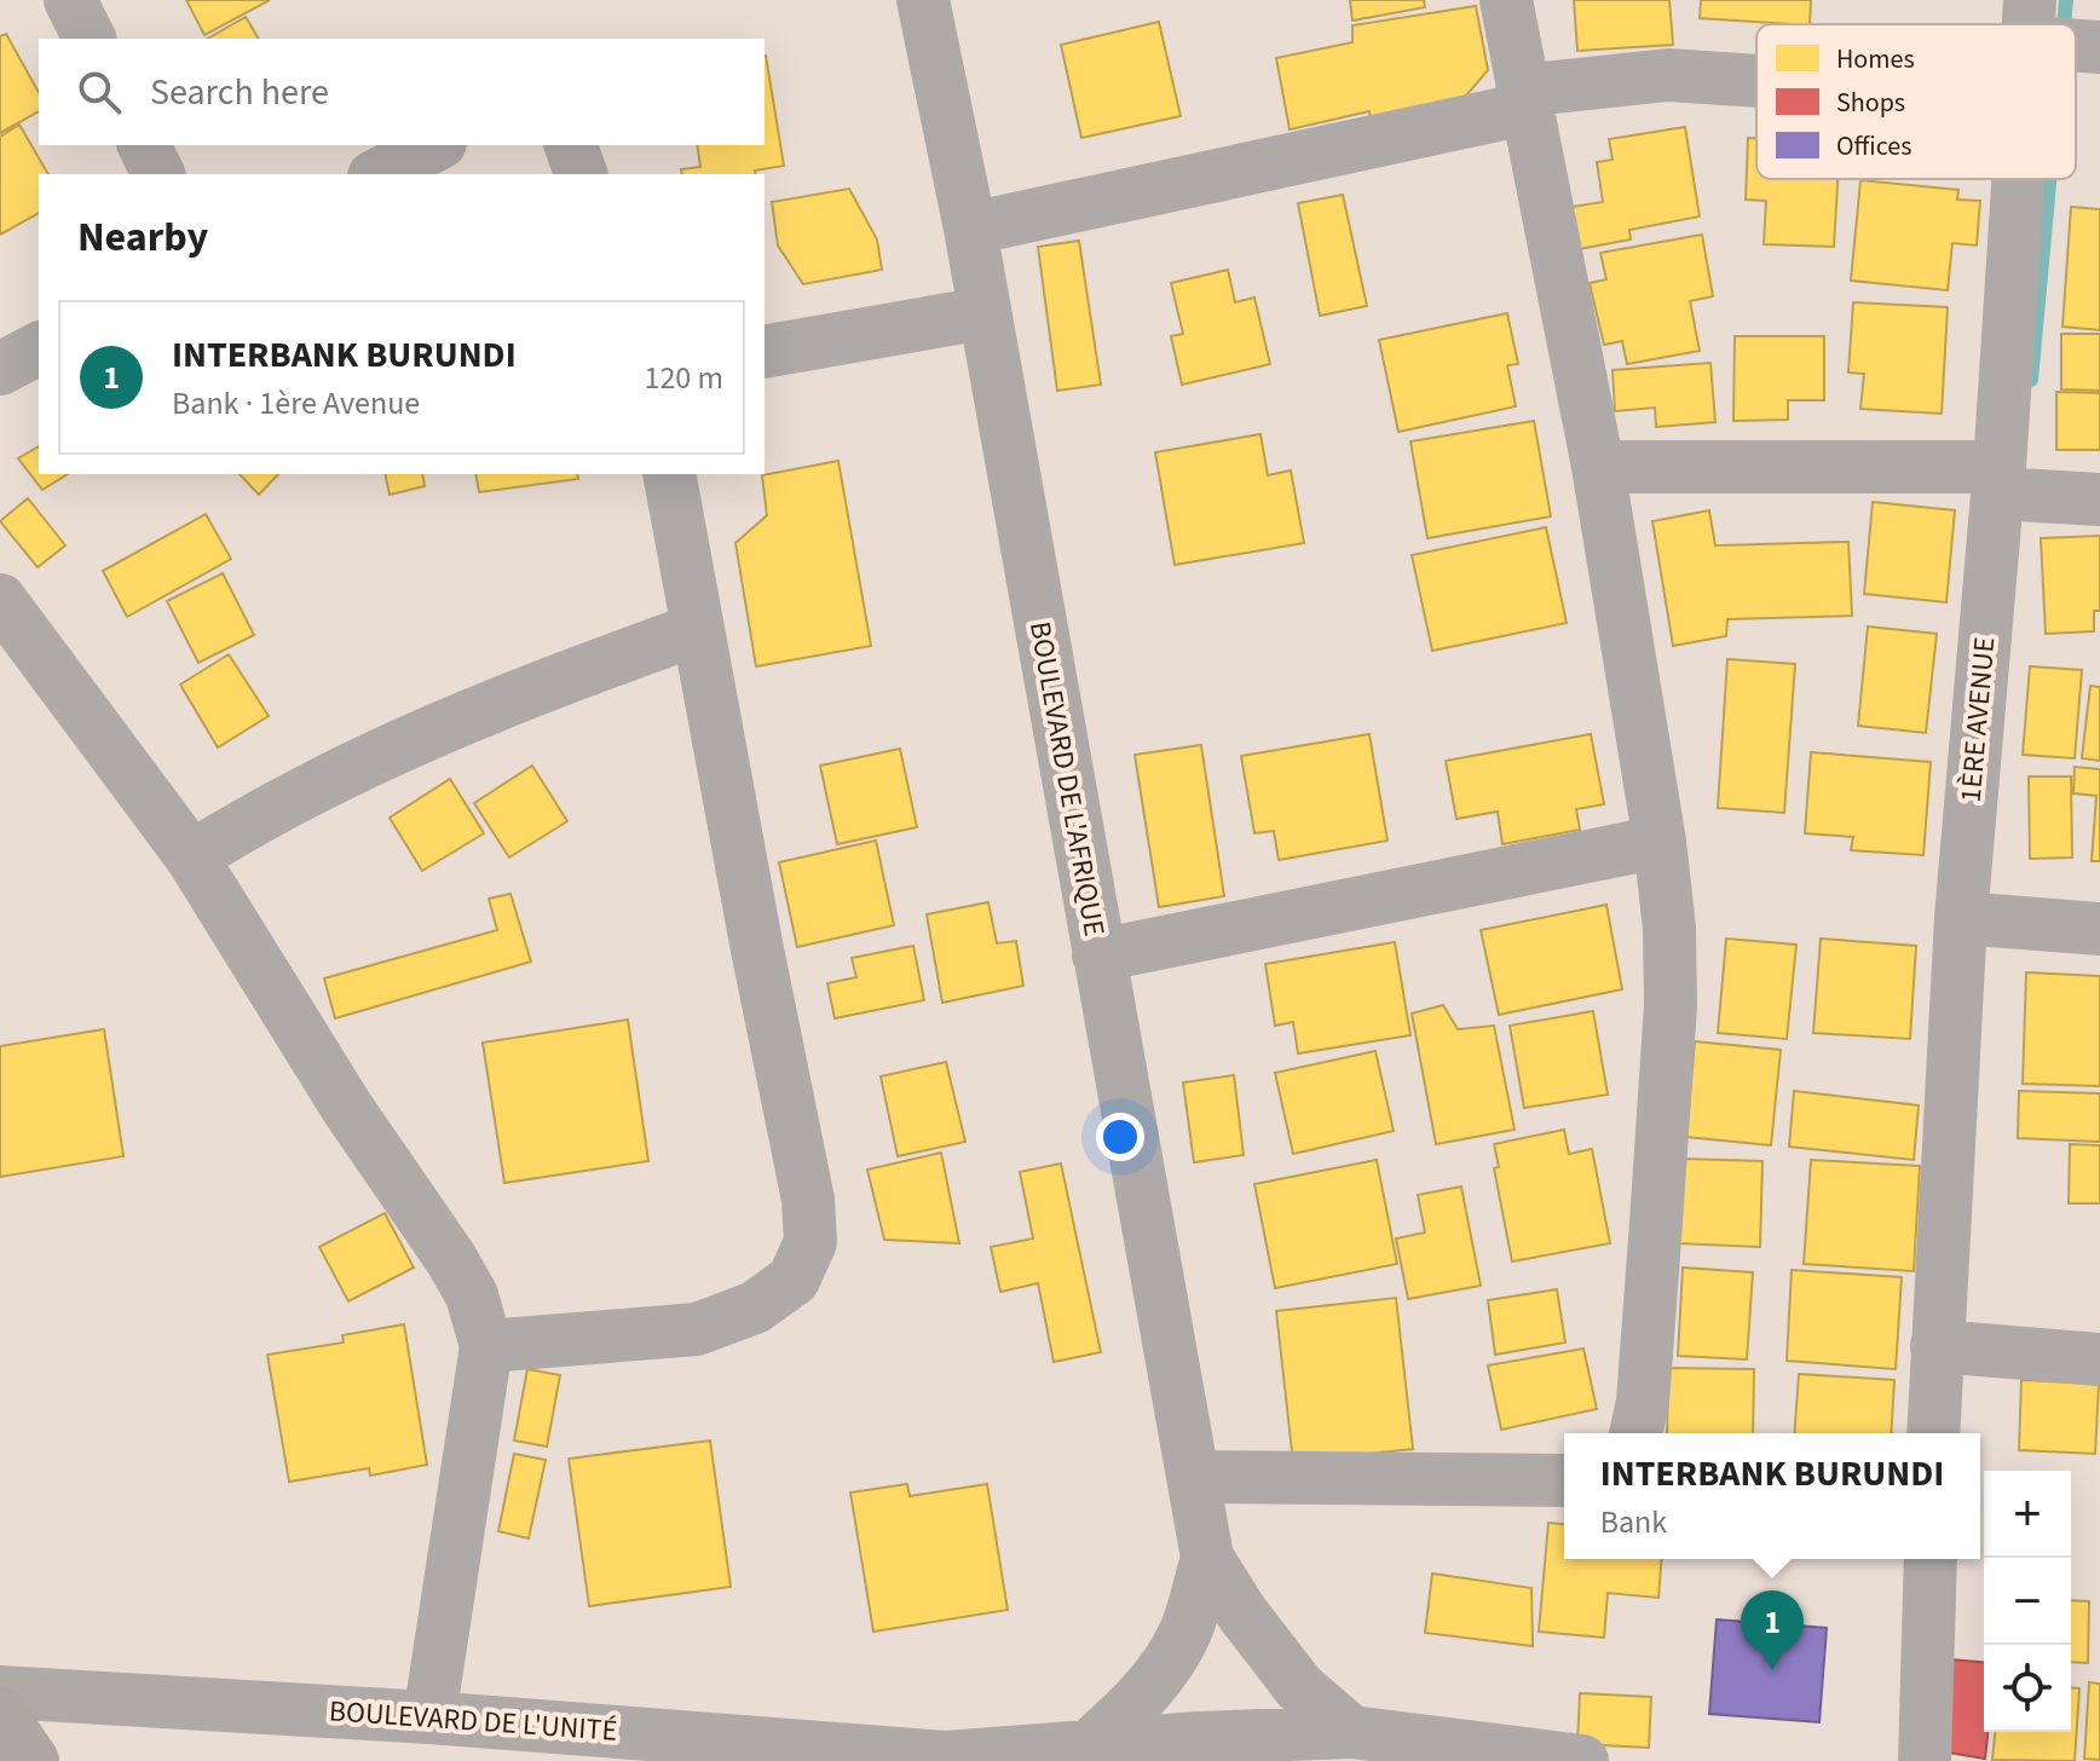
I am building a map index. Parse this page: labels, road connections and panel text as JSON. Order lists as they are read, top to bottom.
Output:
{
  "streets": {
    "street": ["1ÈRE AVENUE", "BOULEVARD DE L'AFRIQUE", "BOULEVARD DE L'UNITÉ"]
  },
  "crossings": [
    ["BOULEVARD DE L'AFRIQUE", "BOULEVARD DE L'UNITÉ"]
  ],
  "legend": ["Homes", "Shops", "Offices"],
  "page": {
    "search": "Search here",
    "heading": "Nearby",
    "list": [
      {
        "mark": "1",
        "name": "INTERBANK BURUNDI",
        "note": "Bank · 1ère Avenue",
        "value": "120 m"
      }
    ],
    "popup": ["INTERBANK BURUNDI", "Bank"],
    "map_buttons": ["+", "−"],
    "pins": "1"
  }
}
